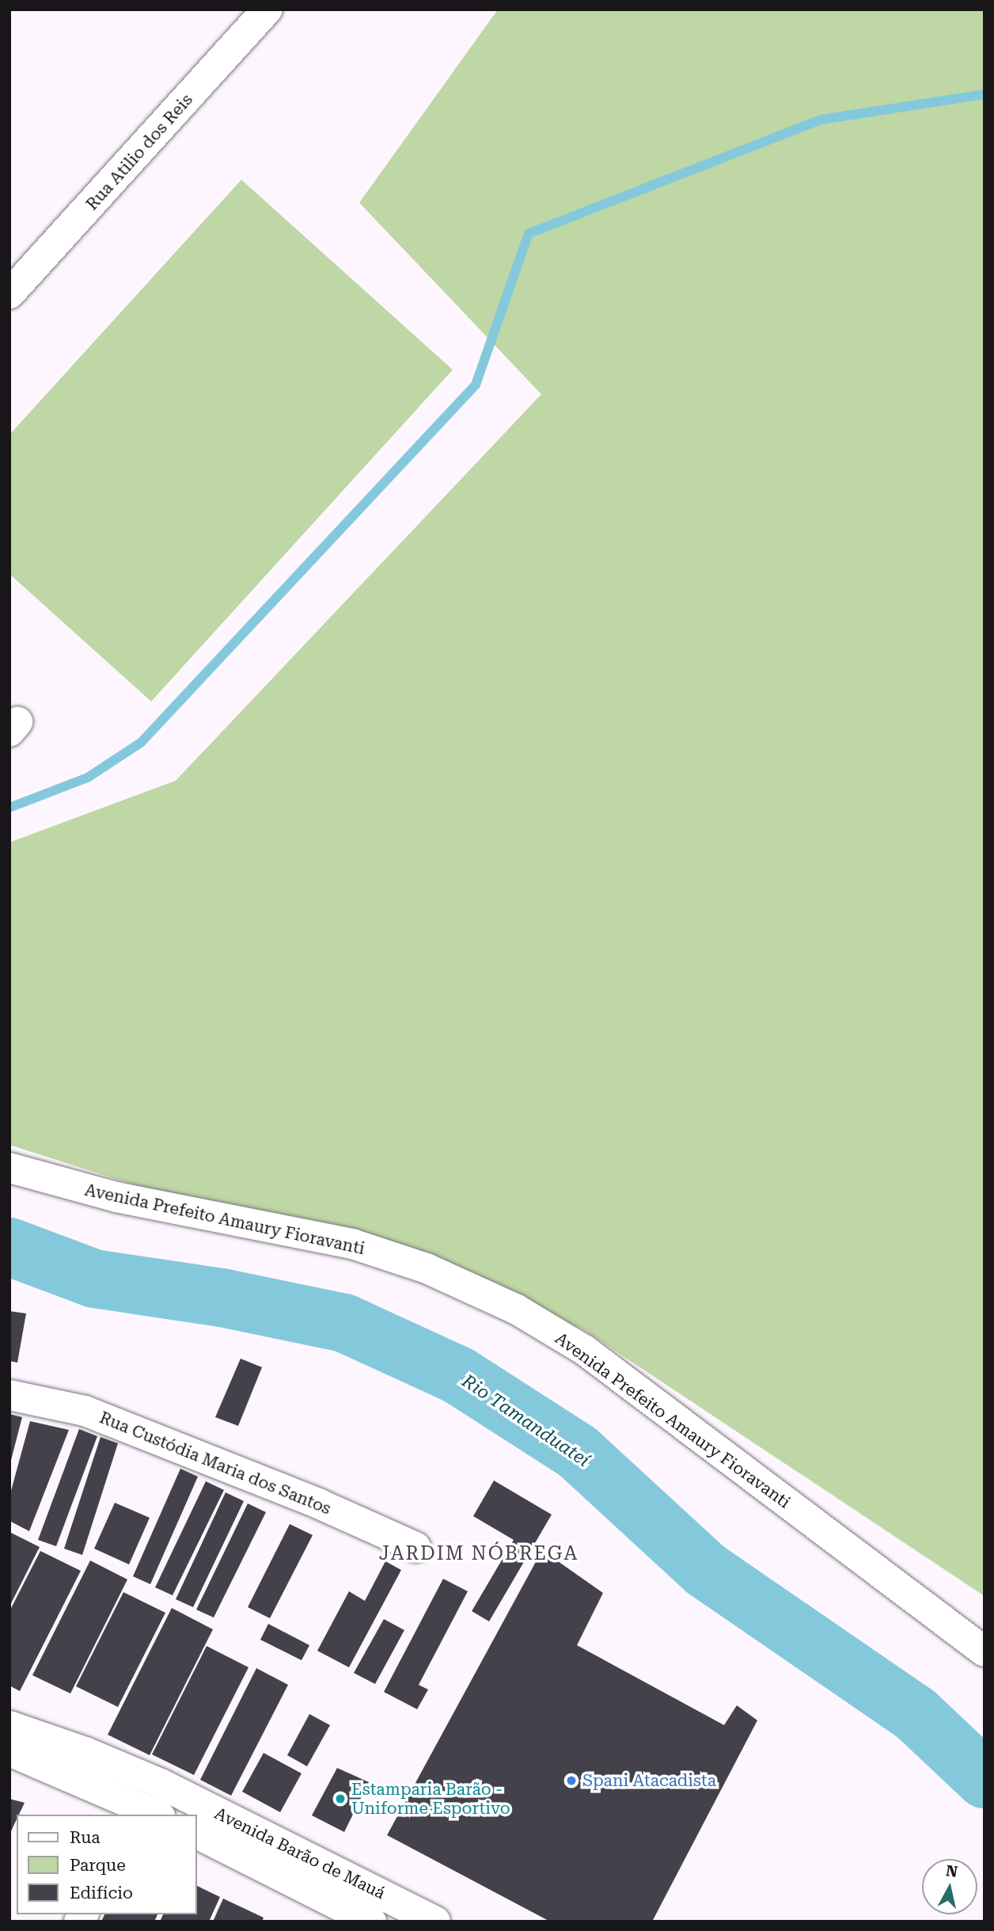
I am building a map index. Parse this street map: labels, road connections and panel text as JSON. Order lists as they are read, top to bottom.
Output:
{
  "streets": {
    "street": [
      "Rua Atilio dos Reis",
      "Avenida Prefeito Amaury Fioravanti",
      "Rua Custódia Maria dos Santos",
      "Avenida Barão de Mauá"
    ]
  },
  "districts": ["JARDIM NÓBREGA"],
  "water": ["Rio Tamanduateí"],
  "places": ["Spani Atacadista", "Estamparia Barão - Uniforme Esportivo"],
  "legend": ["Rua", "Parque", "Edifício"],
  "north": "top"
}
